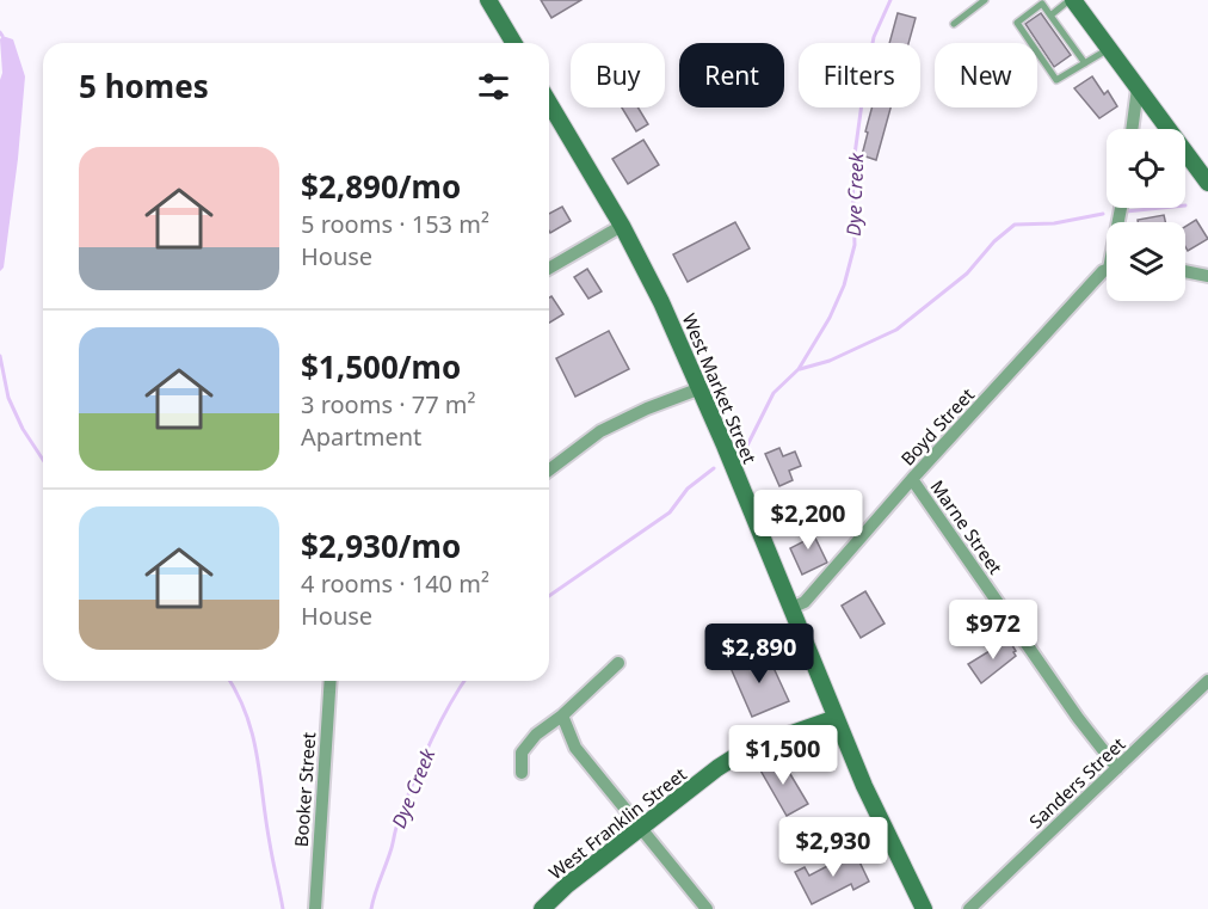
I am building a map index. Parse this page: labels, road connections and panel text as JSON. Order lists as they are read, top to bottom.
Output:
{
  "streets": {
    "street": [
      "West Market Street",
      "Boyd Street",
      "Marne Street",
      "Sanders Street",
      "Booker Street",
      "West Franklin Street"
    ]
  },
  "crossings": [
    ["West Market Street", "Boyd Street"],
    ["West Market Street", "West Franklin Street"],
    ["Boyd Street", "Marne Street"],
    ["Marne Street", "Sanders Street"]
  ],
  "water": ["Dye Creek"],
  "page": {
    "chip": [
      "Buy",
      "Rent",
      "Filters",
      "New"
    ],
    "heading": "5 homes",
    "list": [
      {
        "name": "$2,890/mo",
        "note": "5 rooms · 153 m² · House"
      },
      {
        "name": "$1,500/mo",
        "note": "3 rooms · 77 m² · Apartment"
      },
      {
        "name": "$2,930/mo",
        "note": "4 rooms · 140 m² · House"
      }
    ],
    "price": [
      "$2,200",
      "$972",
      "$2,890",
      "$1,500",
      "$2,930"
    ]
  }
}
